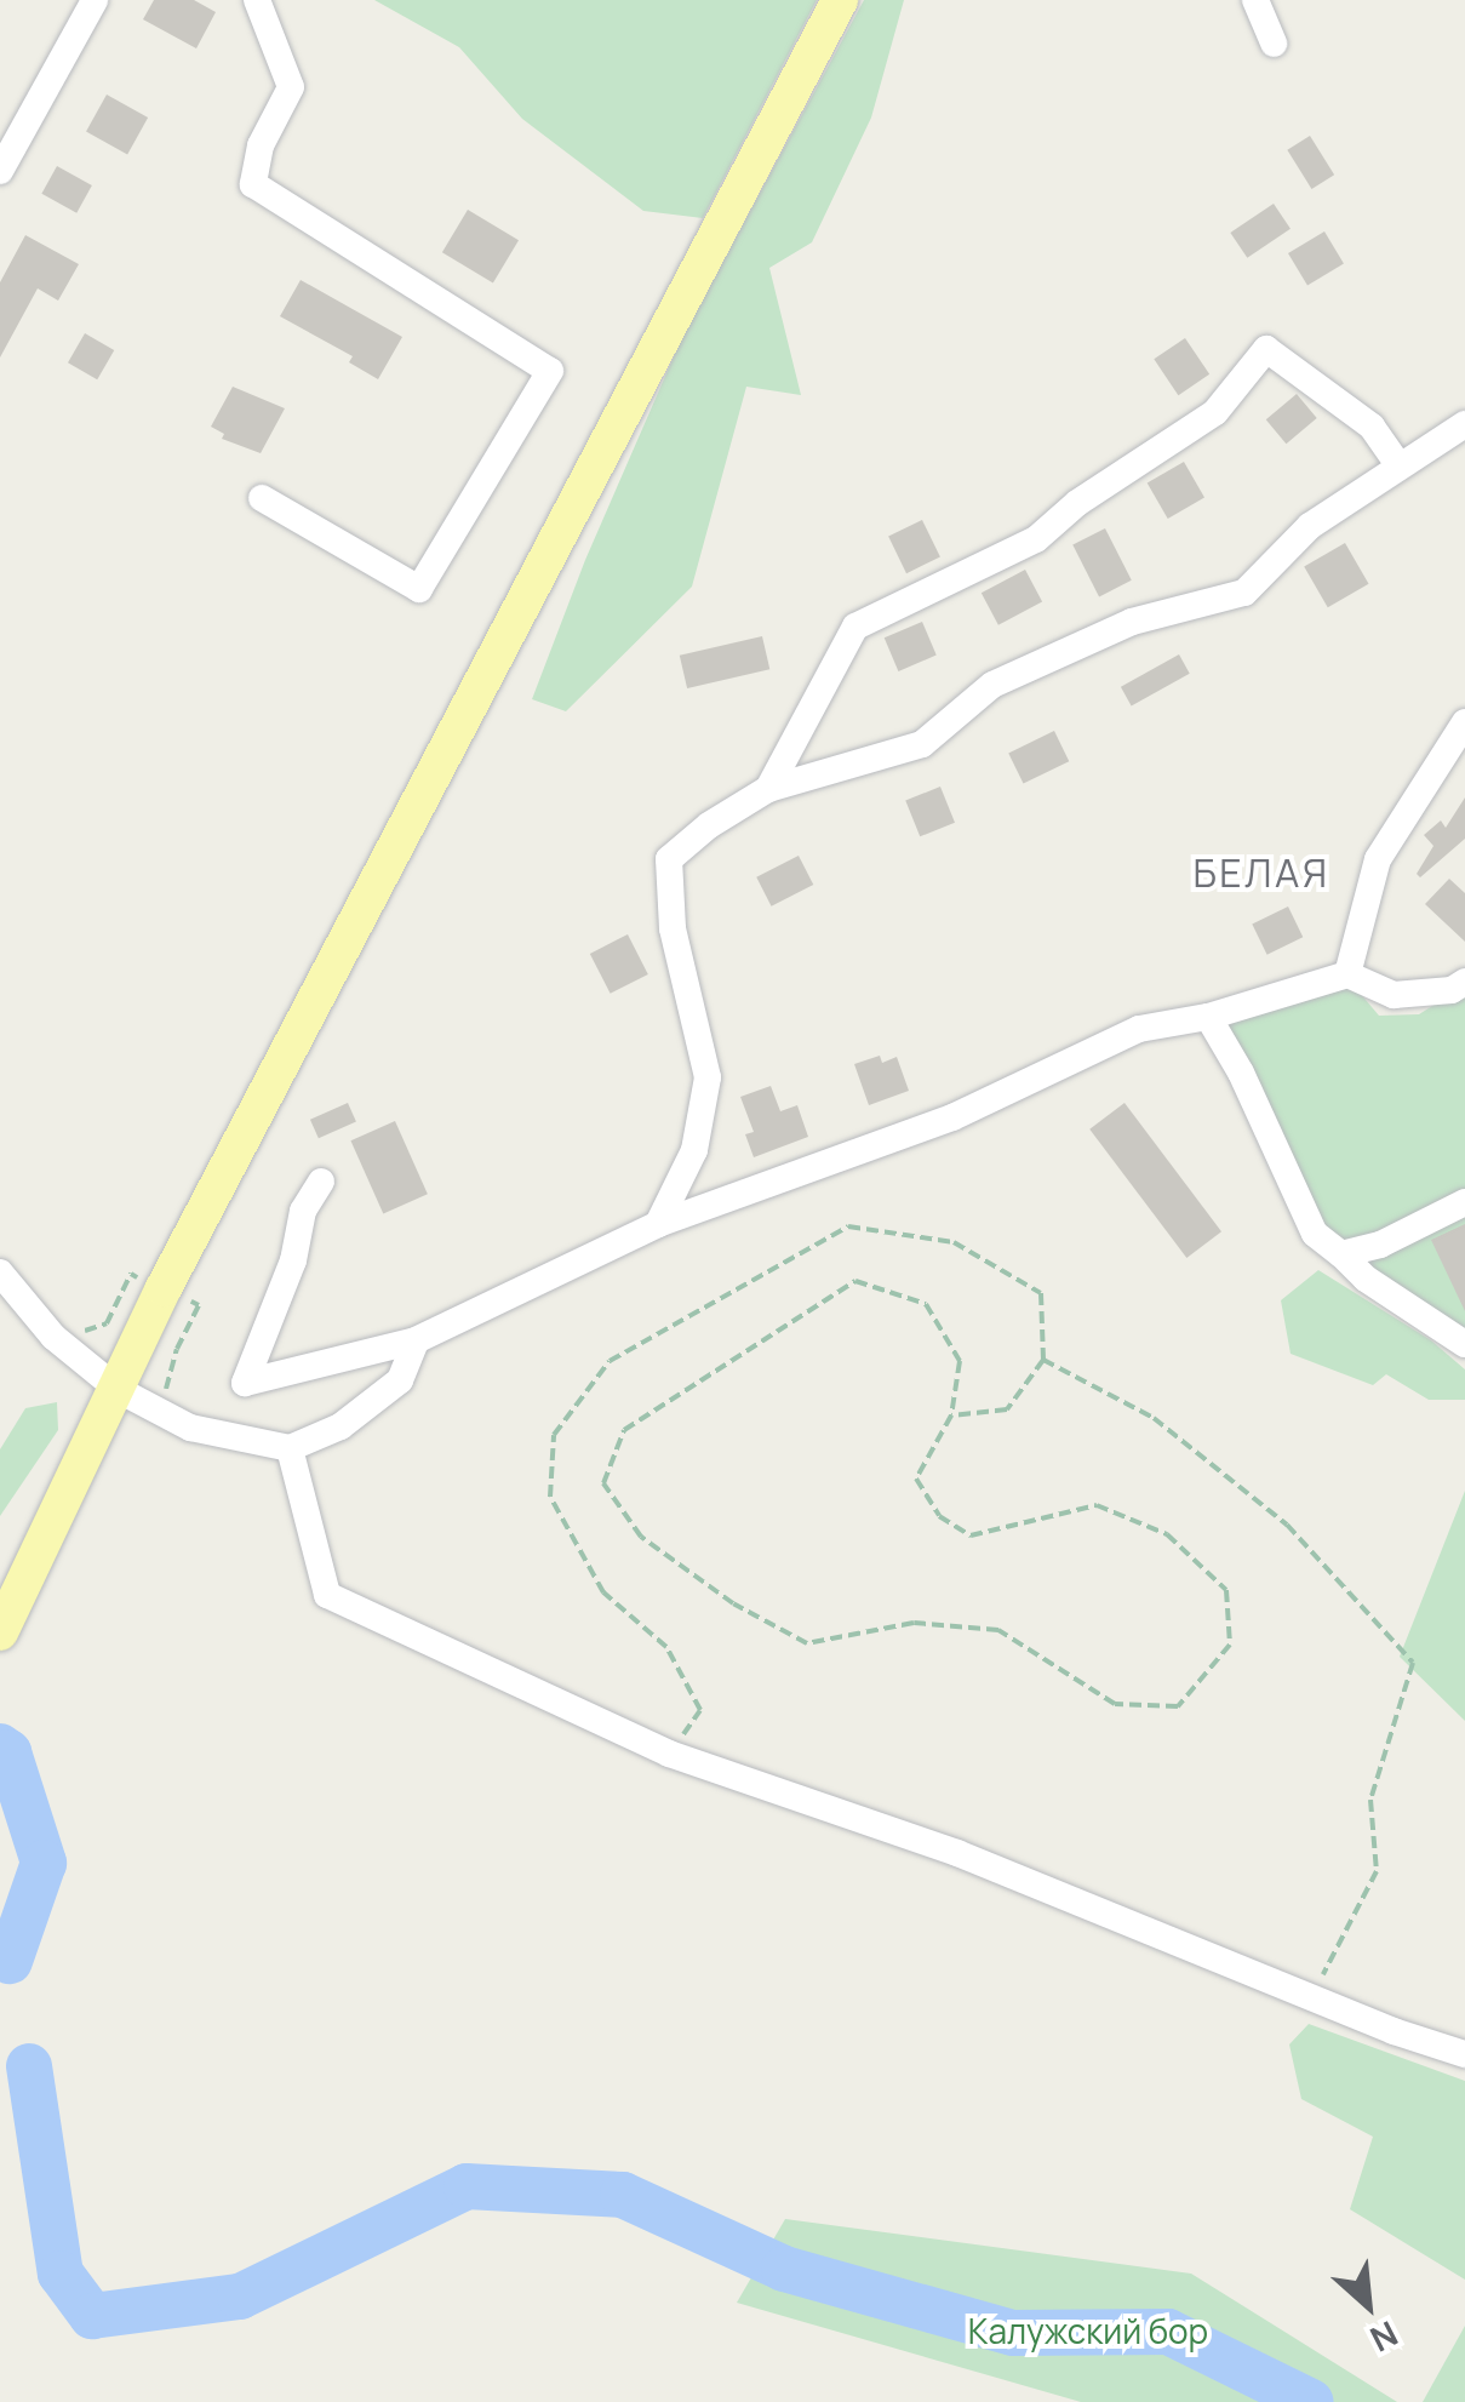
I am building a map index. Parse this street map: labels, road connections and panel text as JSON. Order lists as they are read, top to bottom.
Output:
{
  "districts": ["БЕЛАЯ"],
  "parks": ["Калужский бор"],
  "north": "bottom right"
}
